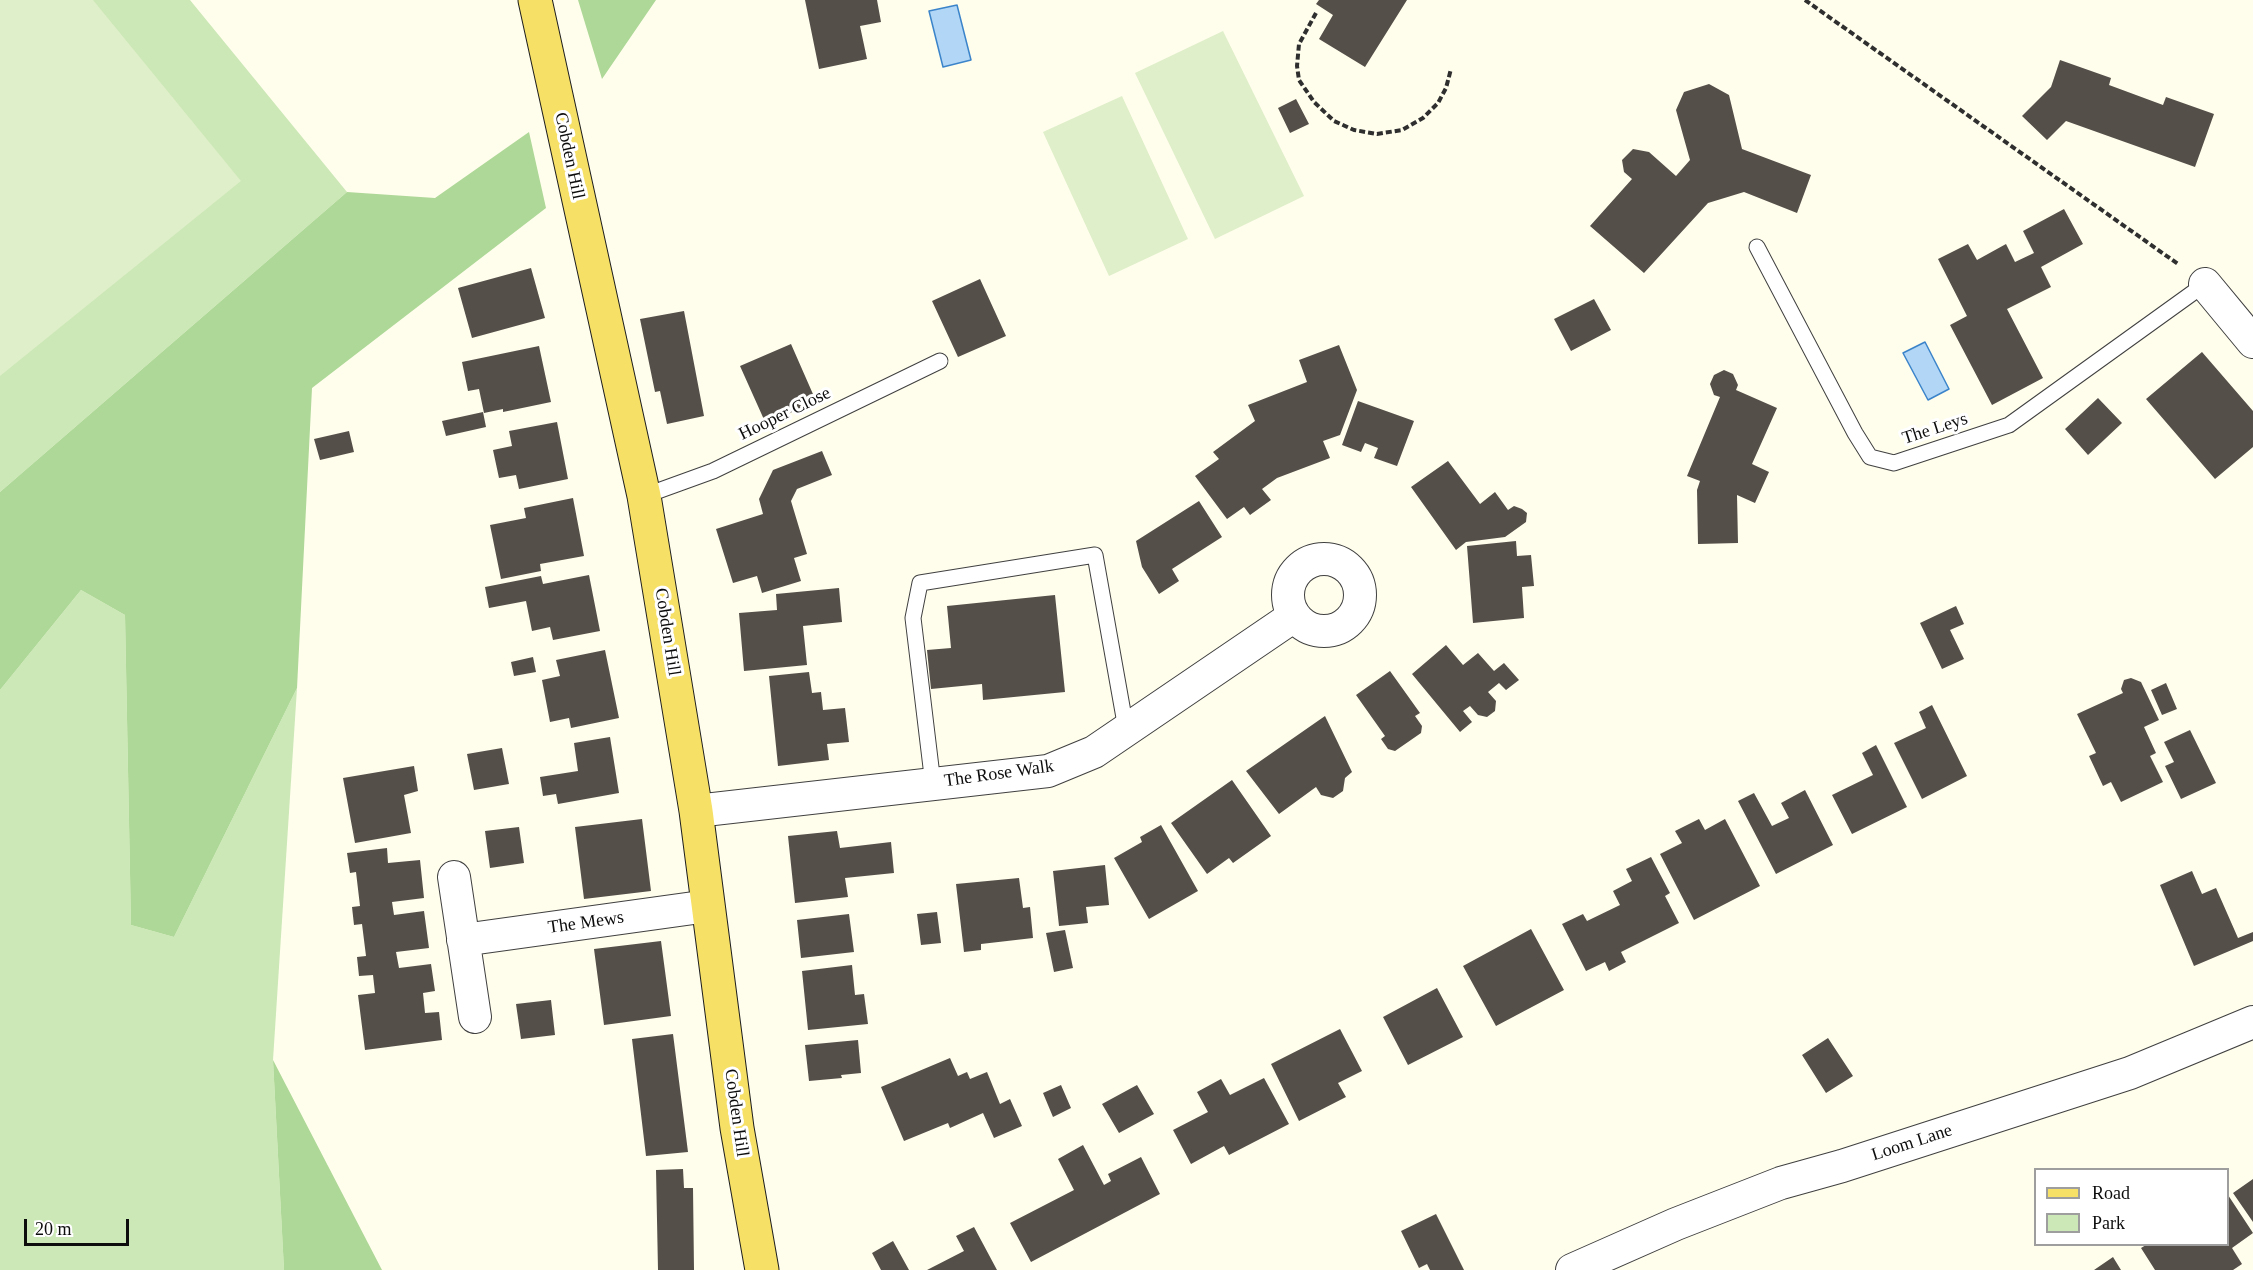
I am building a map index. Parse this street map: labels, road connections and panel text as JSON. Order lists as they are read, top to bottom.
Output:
{
  "streets": {
    "main road": ["Cobden Hill"],
    "street": ["The Rose Walk", "The Mews", "Loom Lane"],
    "lane": ["Hooper Close", "The Leys"]
  },
  "crossings": [
    ["Cobden Hill", "Hooper Close"],
    ["Cobden Hill", "The Rose Walk"],
    ["Cobden Hill", "The Mews"]
  ],
  "legend": ["Road", "Park"],
  "scale_bar": "20 m"
}
